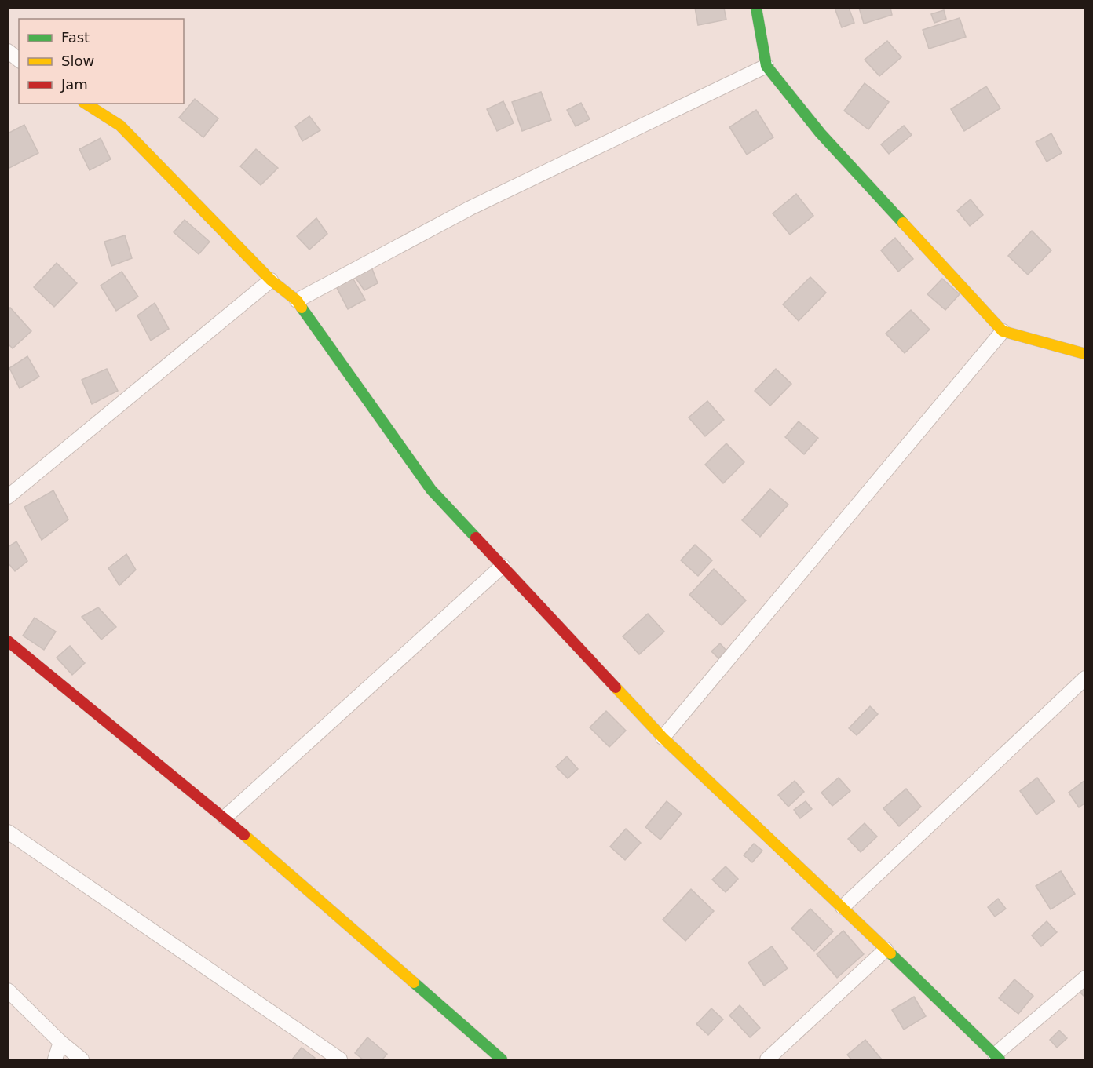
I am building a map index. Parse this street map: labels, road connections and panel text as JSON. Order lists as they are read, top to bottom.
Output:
{
  "legend": ["Fast", "Slow", "Jam"]
}
